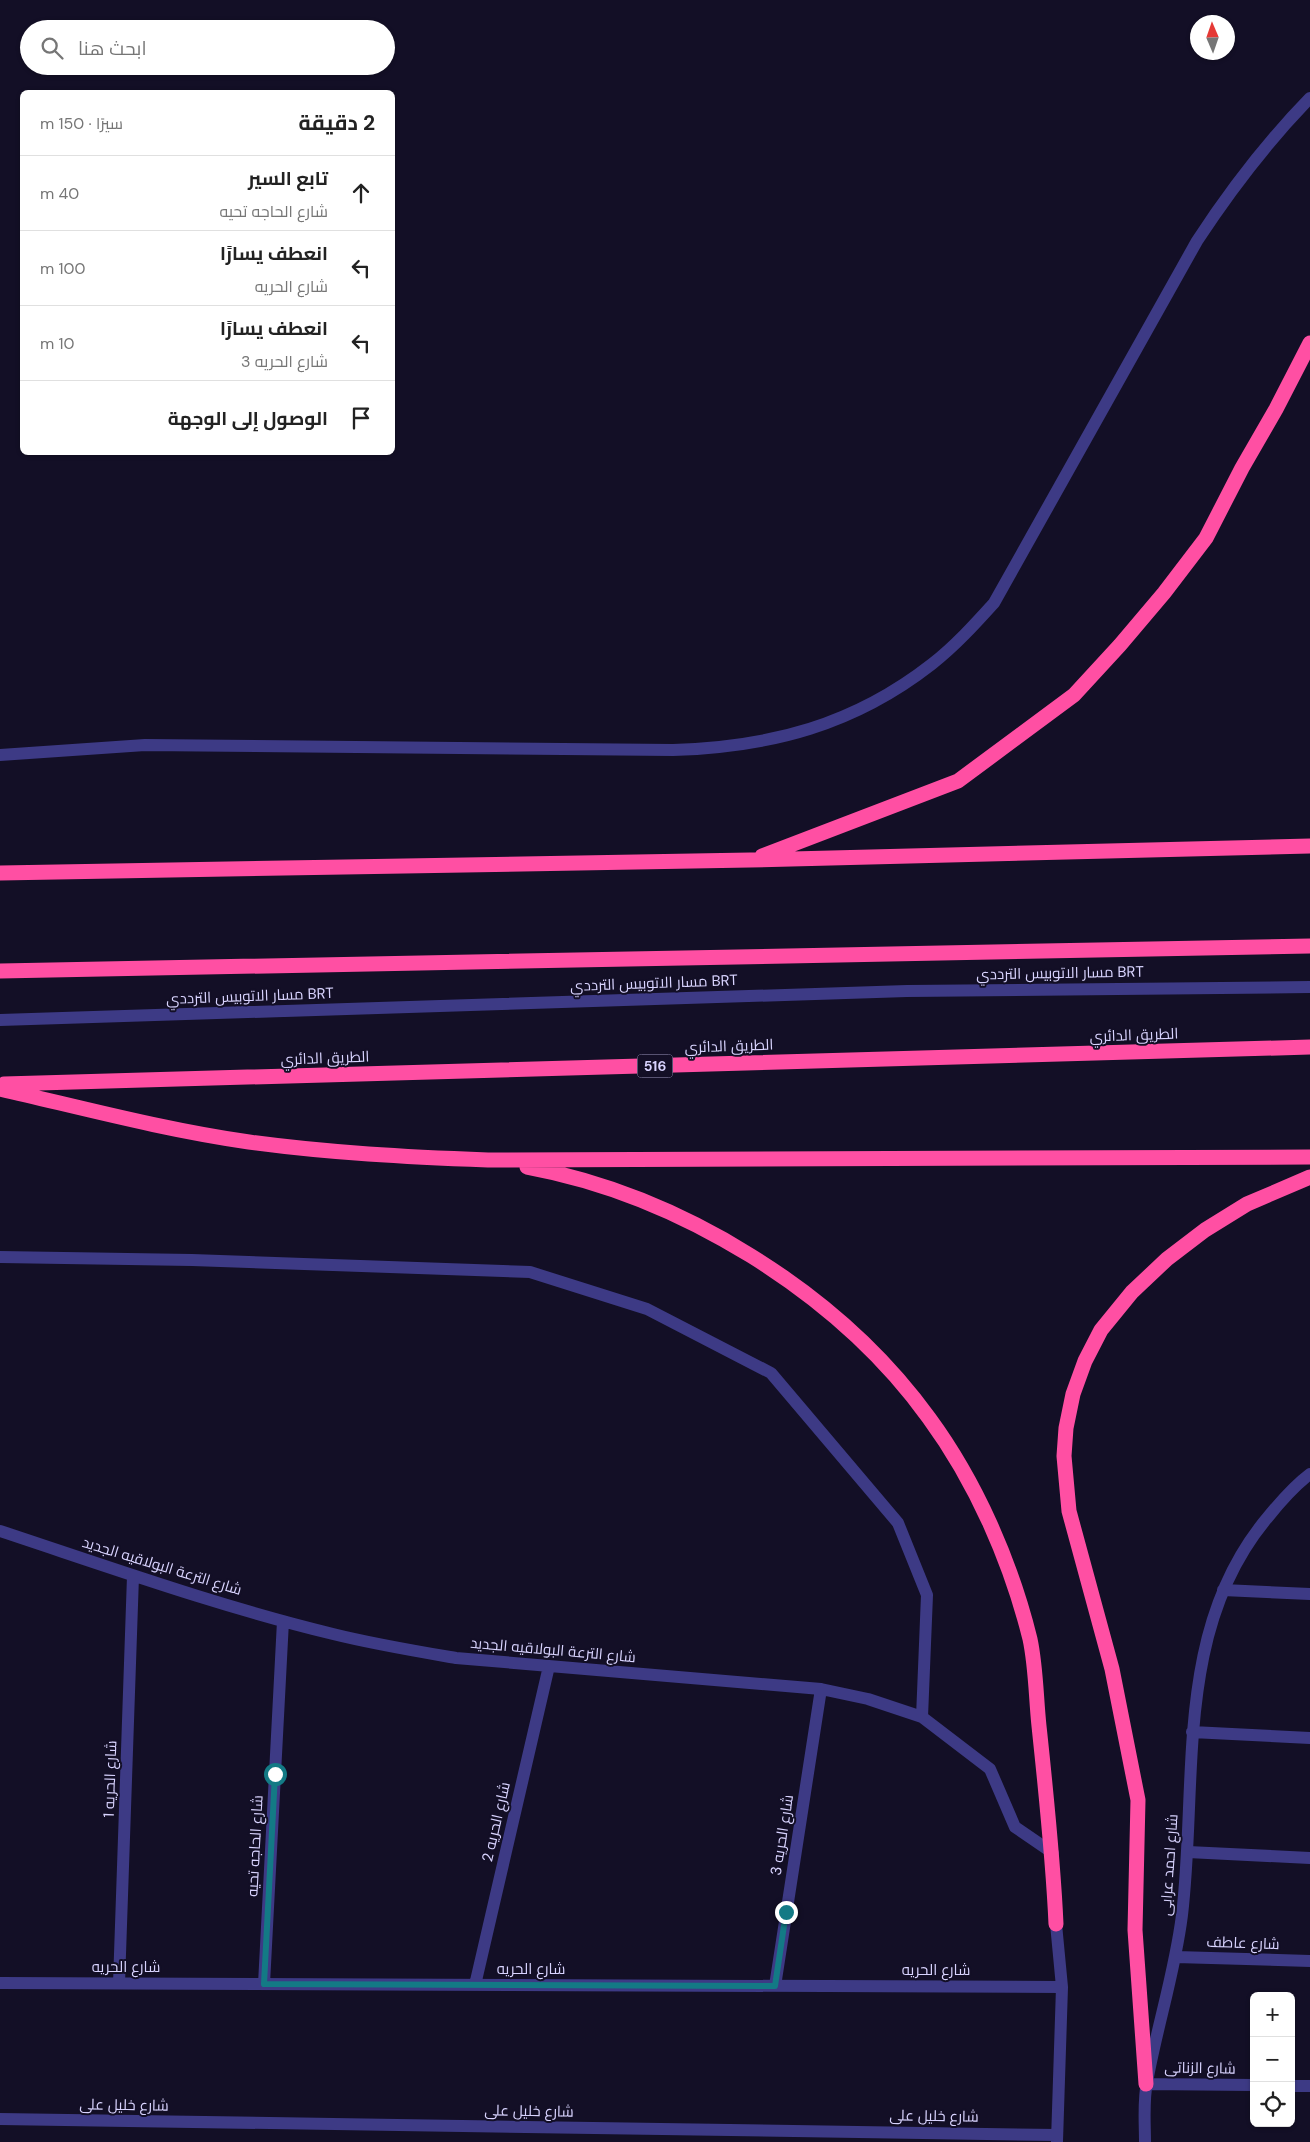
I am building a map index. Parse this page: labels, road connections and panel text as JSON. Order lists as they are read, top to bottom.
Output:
{
  "streets": {
    "highway": ["الطريق الدائري", "516"],
    "street": [
      "مسار الاتوبيس الترددي BRT",
      "شارع الترعة البولاقيه الجديد",
      "شارع الحريه 1",
      "شارع الحريه 2",
      "شارع الحريه 3",
      "شارع الحاجه تحيه",
      "شارع احمد عرابى",
      "شارع عاطف",
      "شارع الحريه",
      "شارع الزناتى",
      "شارع خليل على"
    ]
  },
  "crossings": [
    ["شارع الترعة البولاقيه الجديد", "شارع الحريه 1"],
    ["شارع الترعة البولاقيه الجديد", "شارع الحريه 2"],
    ["شارع الترعة البولاقيه الجديد", "شارع الحريه 3"],
    ["شارع الترعة البولاقيه الجديد", "شارع الحاجه تحيه"],
    ["شارع الحريه 1", "شارع الحريه"],
    ["شارع الحريه 2", "شارع الحريه"],
    ["شارع الحريه 3", "شارع الحريه"],
    ["شارع الحاجه تحيه", "شارع الحريه"],
    ["شارع احمد عرابى", "شارع عاطف"],
    ["شارع احمد عرابى", "شارع الزناتى"]
  ],
  "north": "top",
  "page": {
    "search": "ابحث هنا",
    "heading": ["2 دقيقة", "سيرًا · 150 m"],
    "list": [
      ["تابع السير", "شارع الحاجه تحيه", "40 m"],
      ["انعطف يسارًا", "شارع الحريه", "100 m"],
      ["انعطف يسارًا", "شارع الحريه 3", "10 m"],
      "الوصول إلى الوجهة"
    ],
    "map_buttons": ["+", "−"]
  }
}
